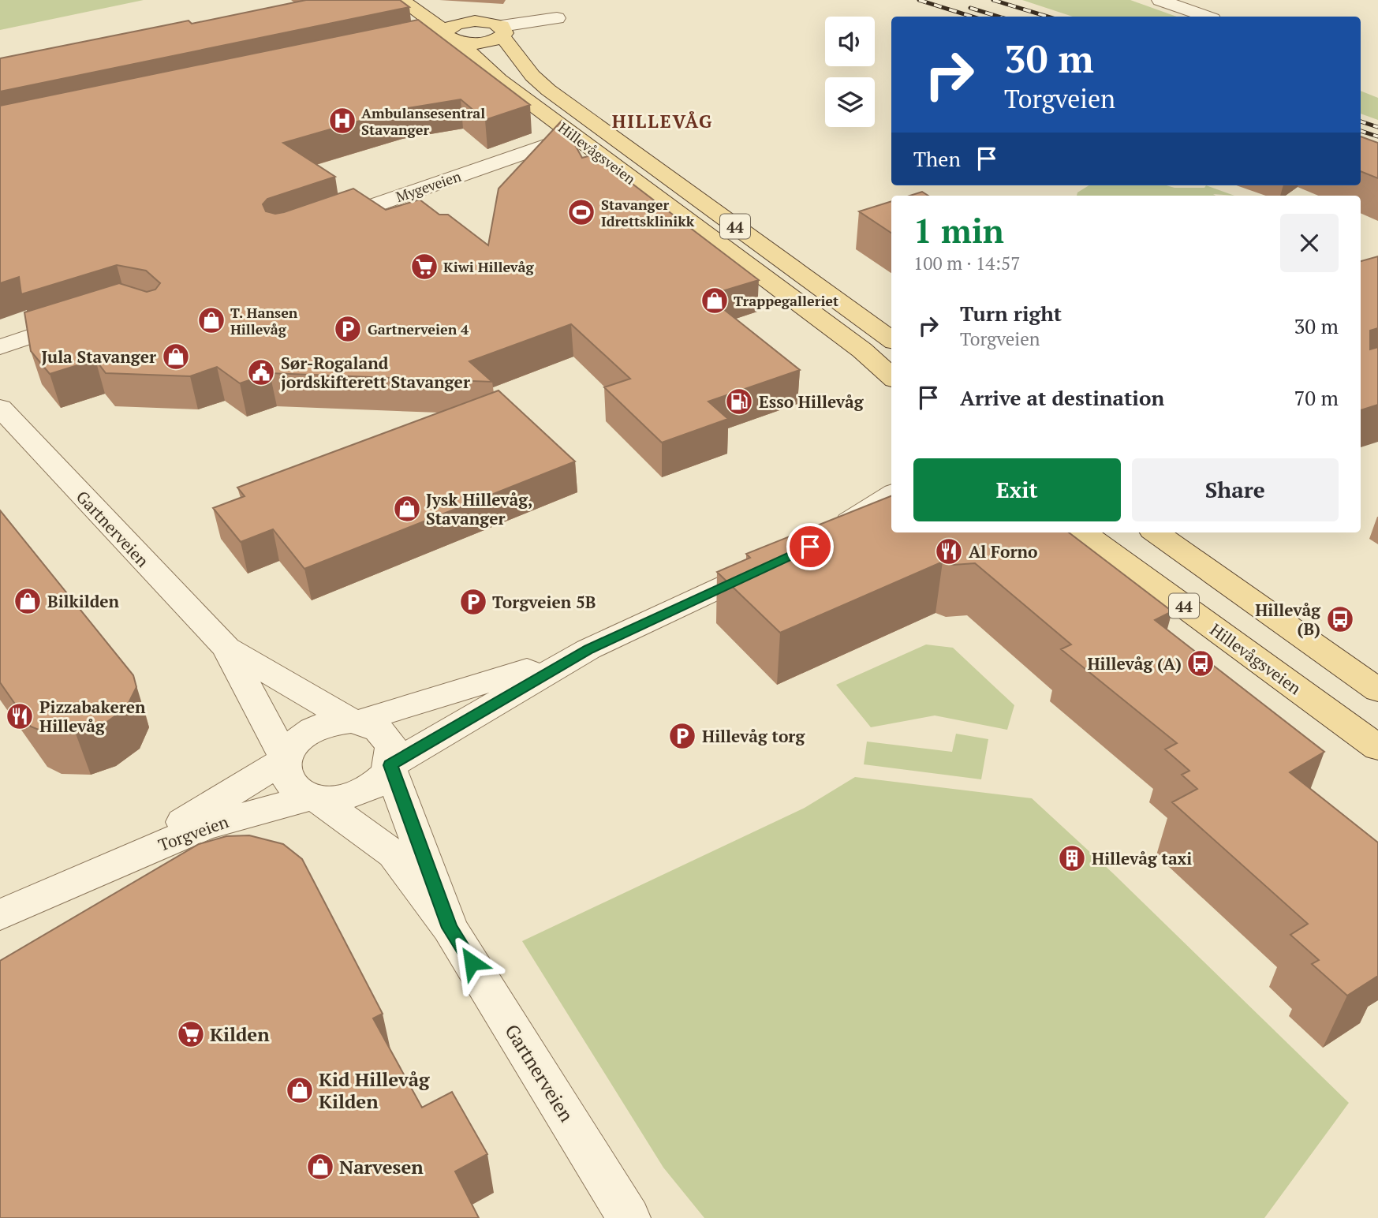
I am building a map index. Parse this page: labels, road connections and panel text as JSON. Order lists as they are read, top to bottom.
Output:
{
  "streets": {
    "main road": ["Hillevågsveien", "44"],
    "street": ["Mygeveien", "Gartnerveien", "Torgveien"]
  },
  "crossings": [
    ["Hillevågsveien", "Mygeveien"],
    ["Gartnerveien", "Torgveien"]
  ],
  "districts": ["HILLEVÅG"],
  "places": {
    "hospital": ["Ambulansesentral Stavanger"],
    "sports": ["Stavanger Idrettsklinikk"],
    "supermarket": ["Kiwi Hillevåg", "Kilden"],
    "shop": [
      "Trappegalleriet",
      "T. Hansen Hillevåg",
      "Jula Stavanger",
      "Jysk Hillevåg, Stavanger",
      "Bilkilden",
      "Kid Hillevåg Kilden",
      "Narvesen"
    ],
    "parking": ["Gartnerveien 4", "Torgveien 5B", "Hillevåg torg"],
    "public building": ["Sør-Rogaland jordskifterett Stavanger"],
    "fuel station": ["Esso Hillevåg"],
    "restaurant": ["Al Forno", "Pizzabakeren Hillevåg"],
    "bus stop": ["Hillevåg (B)", "Hillevåg (A)"],
    "building": ["Hillevåg taxi"]
  },
  "page": {
    "turn": ["30 m", "Torgveien"],
    "then": "Then",
    "heading": ["1 min", "100 m · 14:57"],
    "list": [
      {
        "name": "Turn right",
        "note": "Torgveien",
        "value": "30 m"
      },
      {
        "name": "Arrive at destination",
        "value": "70 m"
      }
    ],
    "buttons": ["Exit", "Share"]
  }
}
